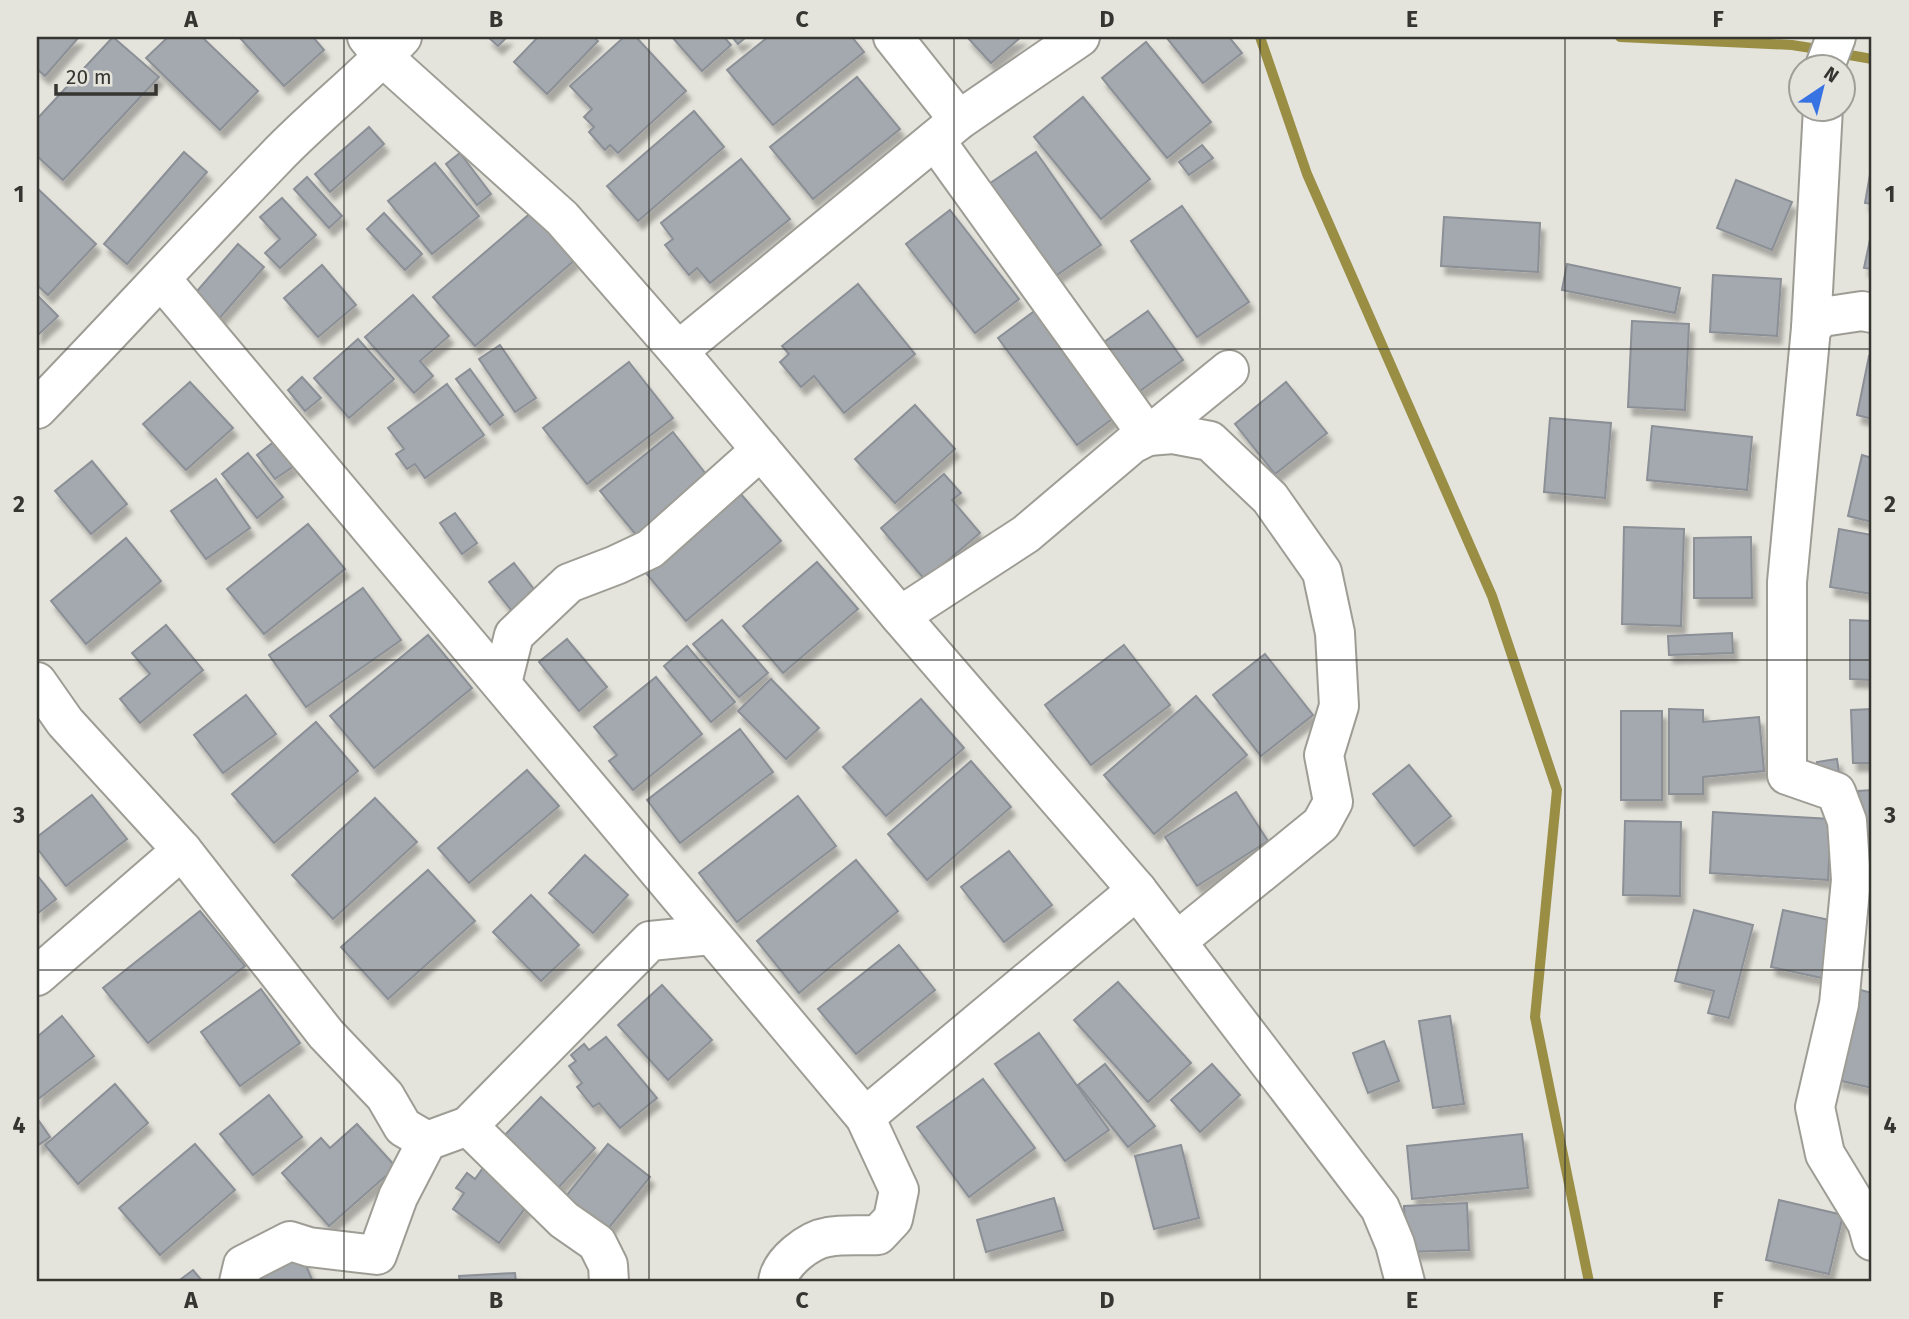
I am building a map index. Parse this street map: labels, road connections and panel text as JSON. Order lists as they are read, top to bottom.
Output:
{
  "scale_bar": "20 m",
  "north": "top right",
  "grid": {
    "columns": [
      "A",
      "B",
      "C",
      "D",
      "E",
      "F"
    ],
    "rows": [
      "1",
      "2",
      "3",
      "4"
    ]
  }
}
